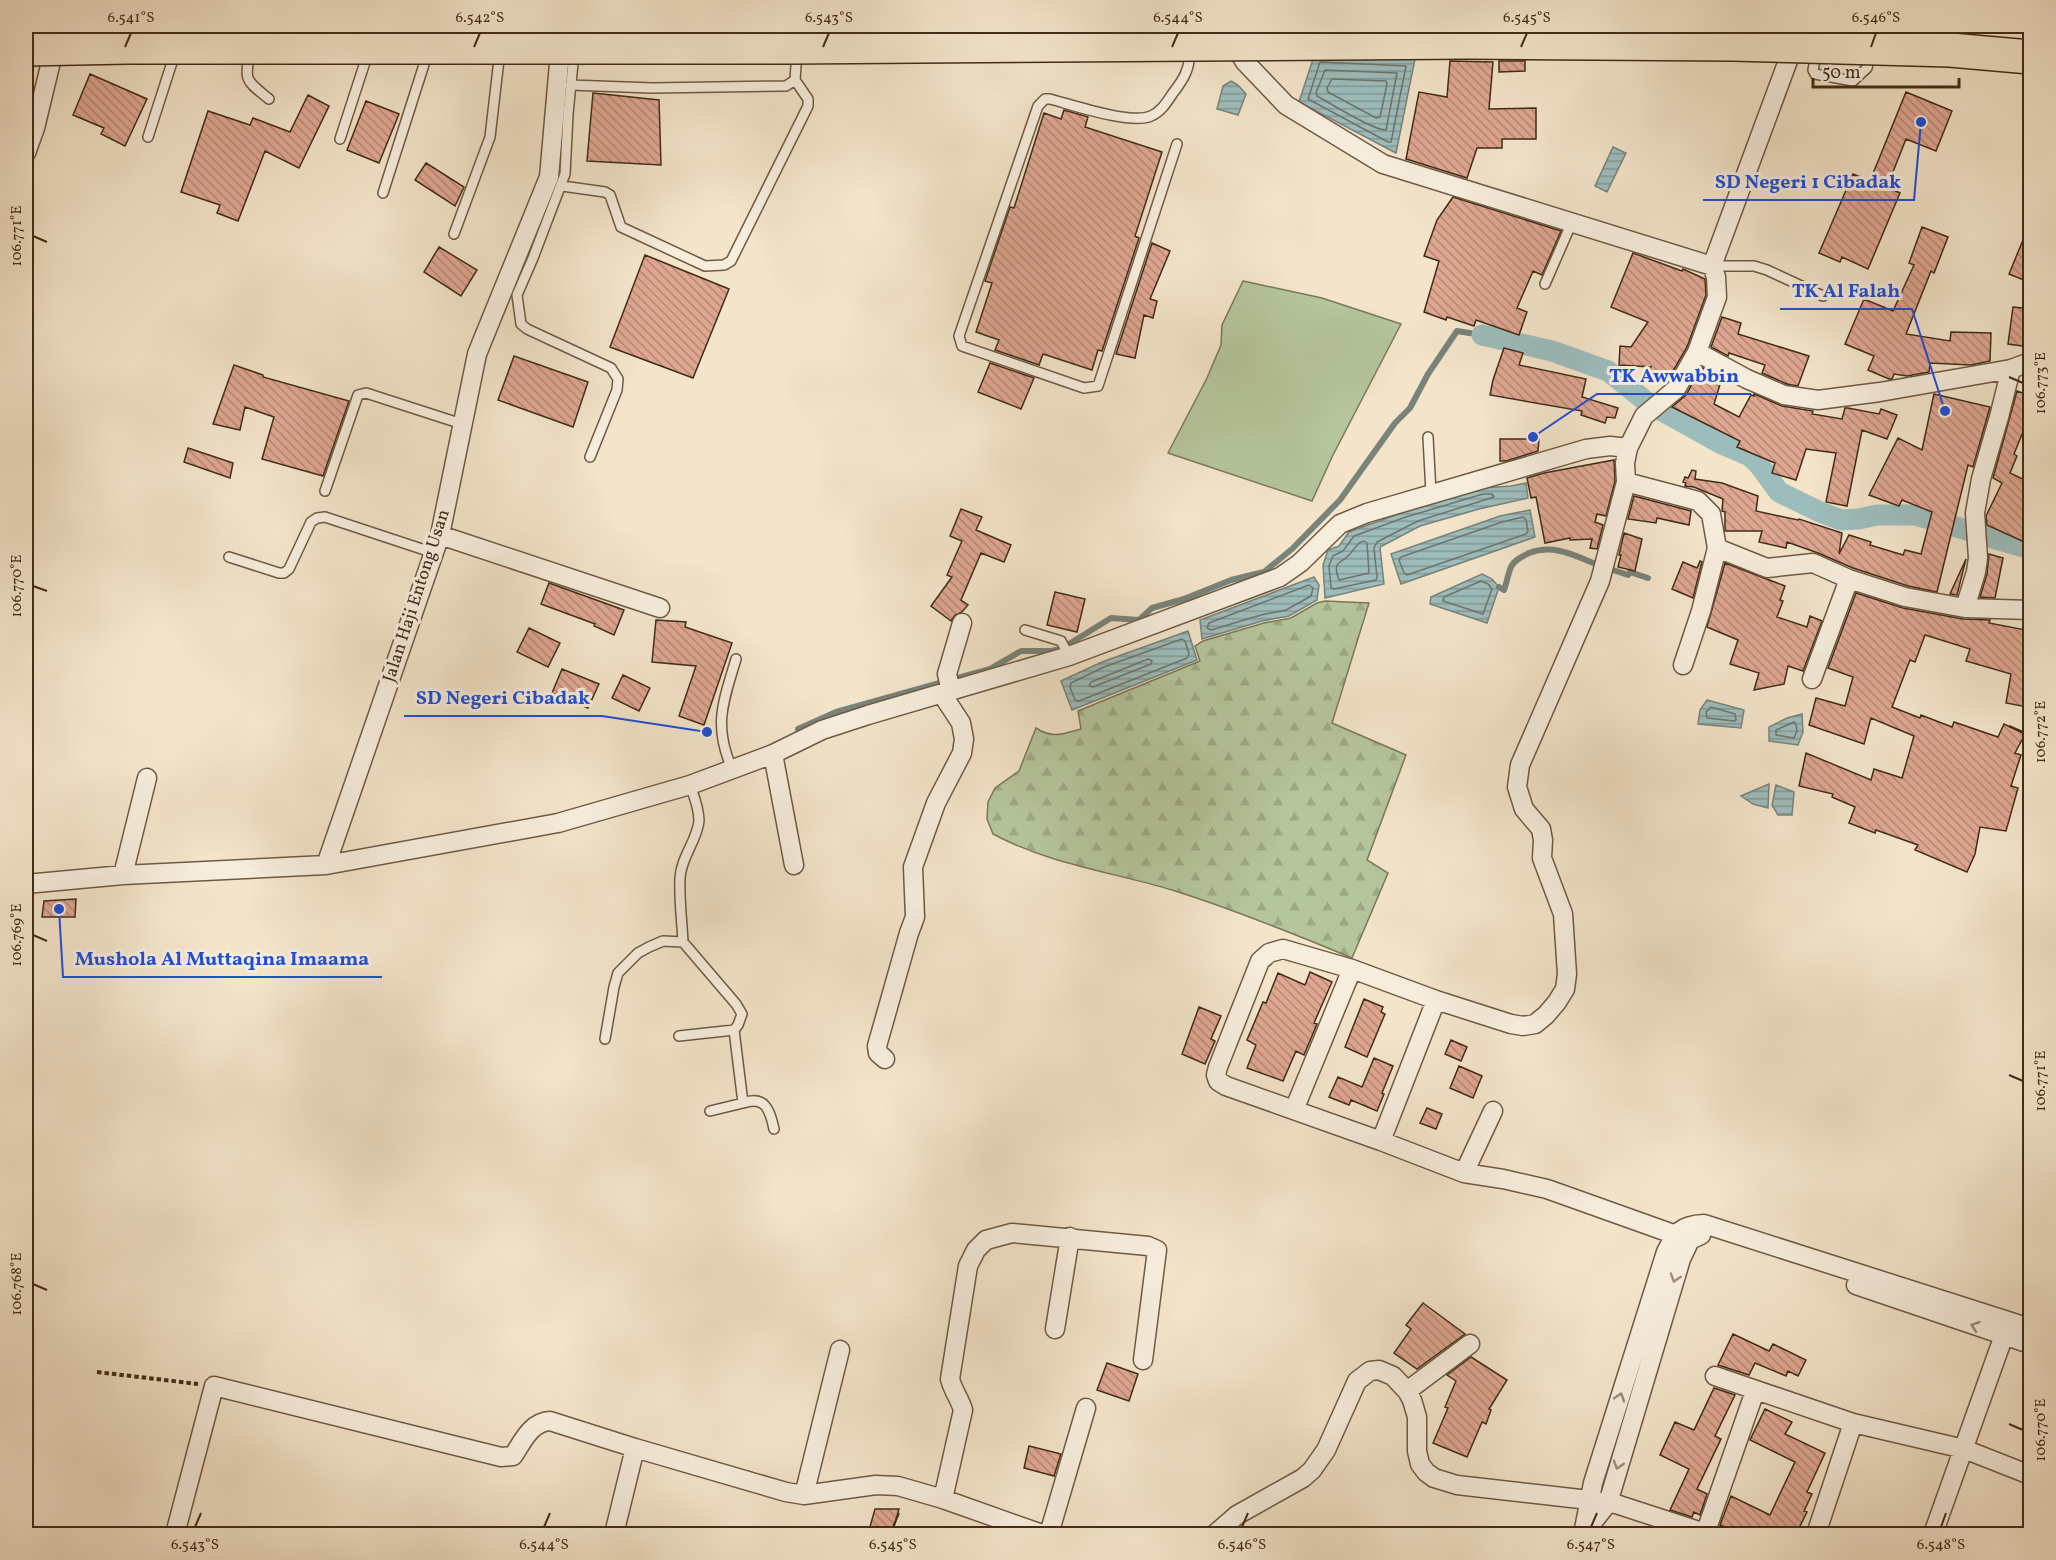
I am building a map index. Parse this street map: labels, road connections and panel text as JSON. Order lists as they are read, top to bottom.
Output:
{
  "streets": {
    "street": ["Jalan Haji Entong Usan"]
  },
  "places": [
    "SD Negeri 1 Cibadak",
    "TK Al Falah",
    "TK Awwabbin",
    "SD Negeri Cibadak",
    "Mushola Al Muttaqina Imaama"
  ],
  "scale_bar": "50 m",
  "coordinates": [
    "6.541°S",
    "6.542°S",
    "6.543°S",
    "6.544°S",
    "6.545°S",
    "6.546°S",
    "106.771°E",
    "106.773°E",
    "106.770°E",
    "106.772°E",
    "106.769°E",
    "106.768°E",
    "6.547°S",
    "6.548°S"
  ]
}
